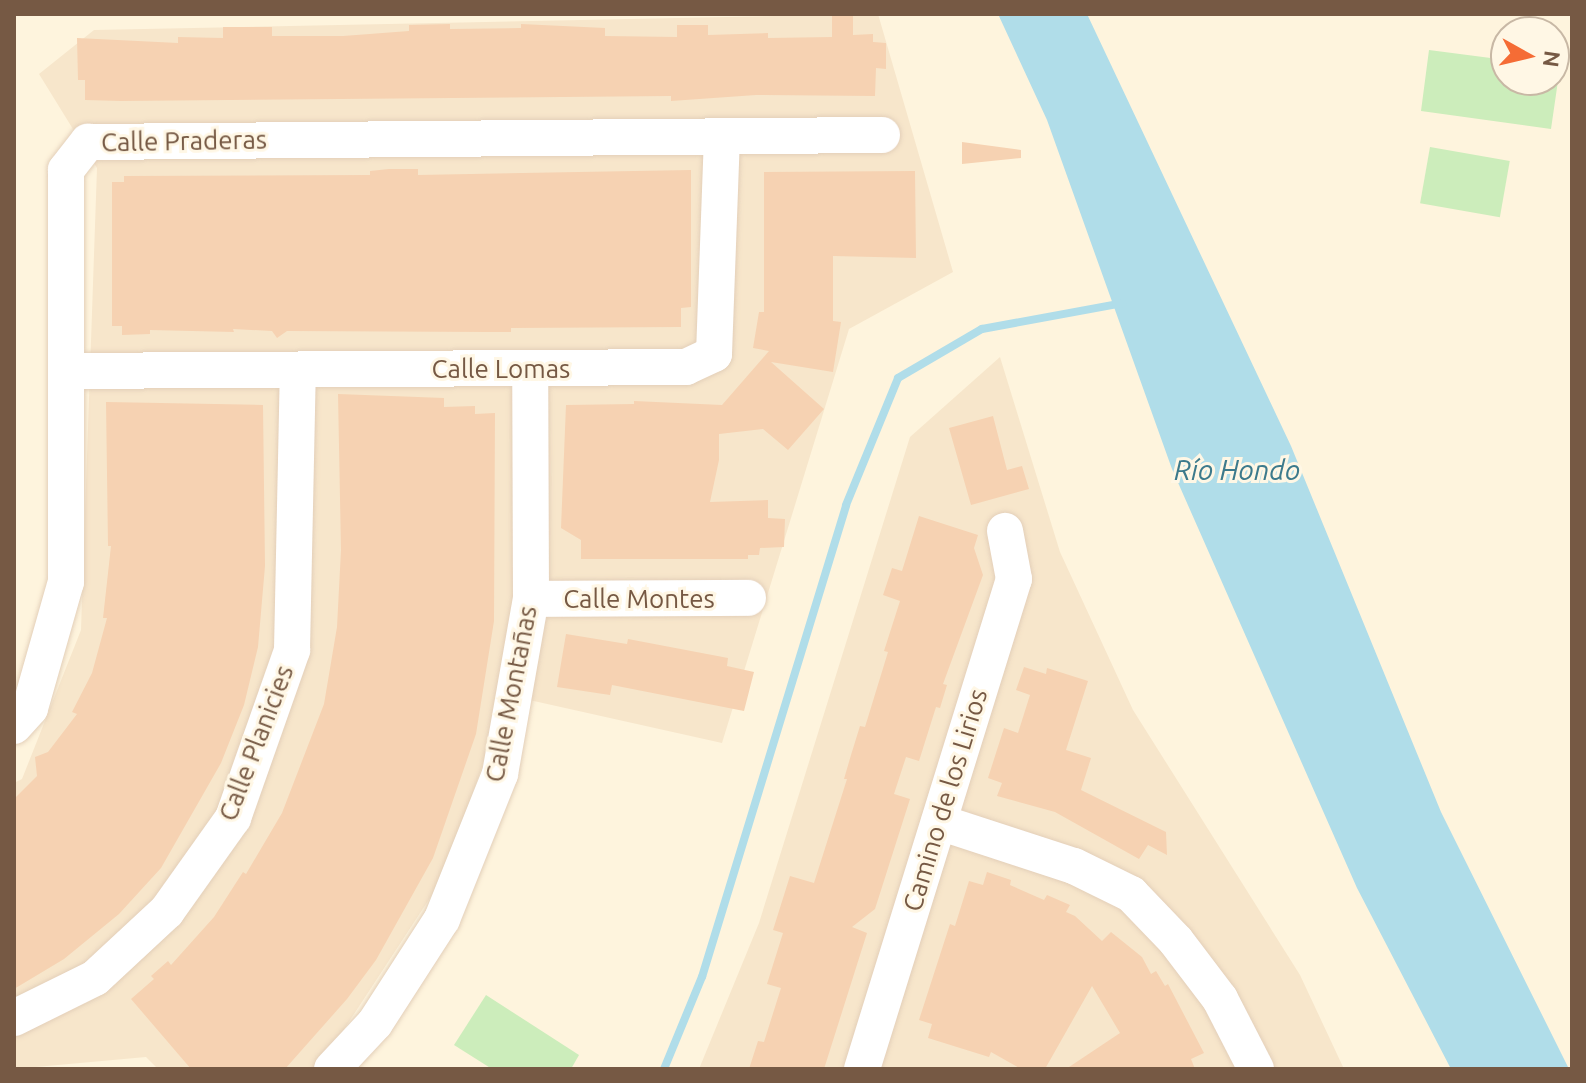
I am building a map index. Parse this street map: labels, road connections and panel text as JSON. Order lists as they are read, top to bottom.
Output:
{
  "streets": {
    "street": [
      "Calle Praderas",
      "Calle Lomas",
      "Calle Montes",
      "Calle Montañas",
      "Calle Planicies",
      "Camino de los Lirios"
    ]
  },
  "crossings": [
    ["Calle Praderas", "Calle Lomas"],
    ["Calle Lomas", "Calle Montañas"],
    ["Calle Lomas", "Calle Planicies"],
    ["Calle Montes", "Calle Montañas"]
  ],
  "water": ["Río Hondo"],
  "north": "right"
}
